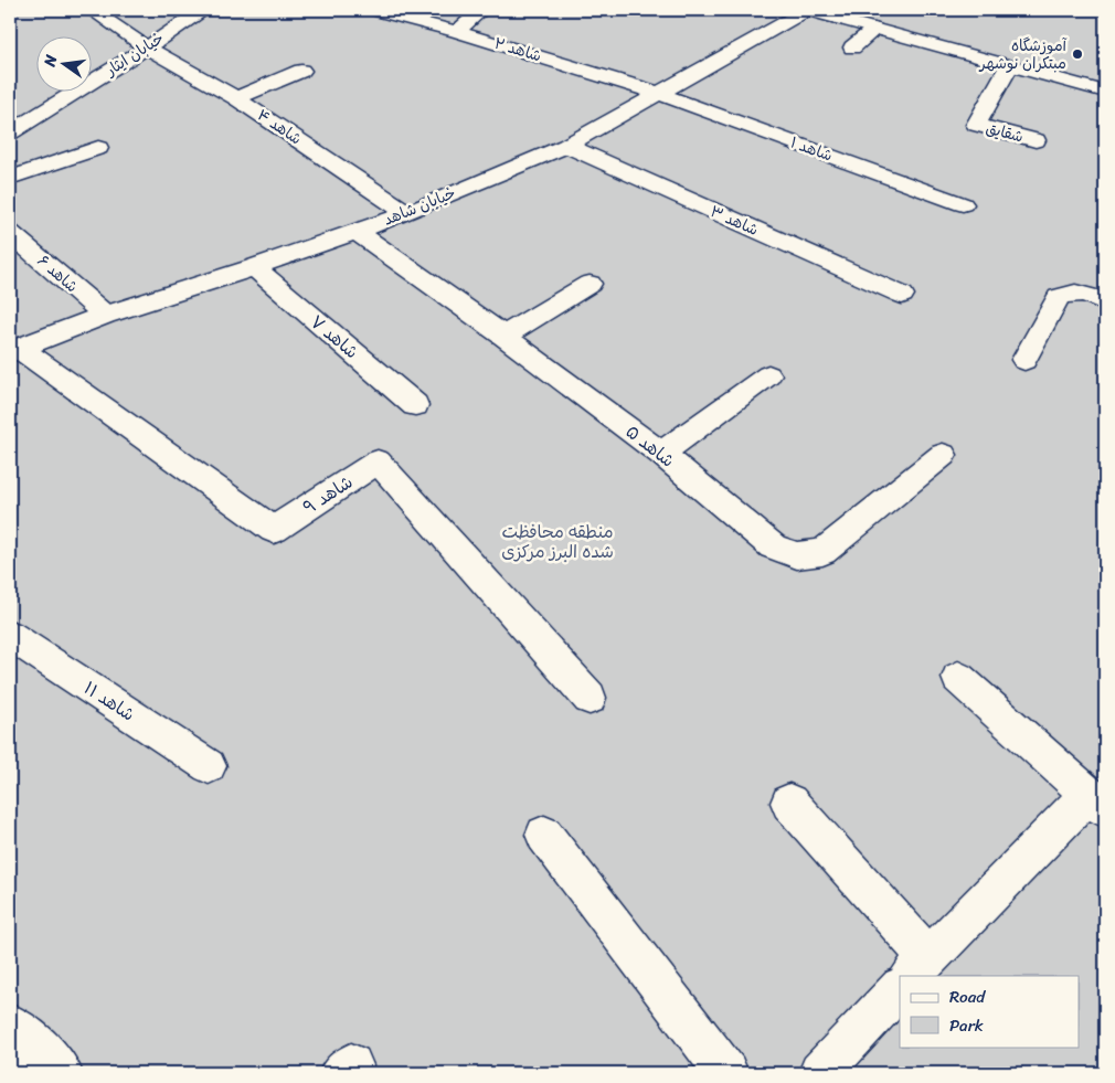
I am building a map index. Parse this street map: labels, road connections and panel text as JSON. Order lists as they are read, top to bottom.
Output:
{
  "streets": {
    "street": [
      "شاهد ۲",
      "خیابان ایثار",
      "شاهد ۴",
      "شقایق",
      "شاهد ۱",
      "خیابان شاهد",
      "شاهد ۳",
      "شاهد ۶",
      "شاهد ۷",
      "شاهد ۵",
      "شاهد ۹",
      "شاهد ۱۱"
    ]
  },
  "crossings": [
    ["شاهد ۲", "شاهد ۱"],
    ["شاهد ۲", "خیابان شاهد"],
    ["خیابان ایثار", "شاهد ۴"],
    ["شاهد ۴", "خیابان شاهد"],
    ["شاهد ۱", "خیابان شاهد"],
    ["خیابان شاهد", "شاهد ۳"],
    ["خیابان شاهد", "شاهد ۶"],
    ["خیابان شاهد", "شاهد ۷"],
    ["خیابان شاهد", "شاهد ۵"],
    ["خیابان شاهد", "شاهد ۹"]
  ],
  "parks": ["منطقه محافظت شده البرز مرکزی"],
  "places": ["آموزشگاه مبتکران نوشهر"],
  "legend": ["Road", "Park"],
  "north": "left"
}
